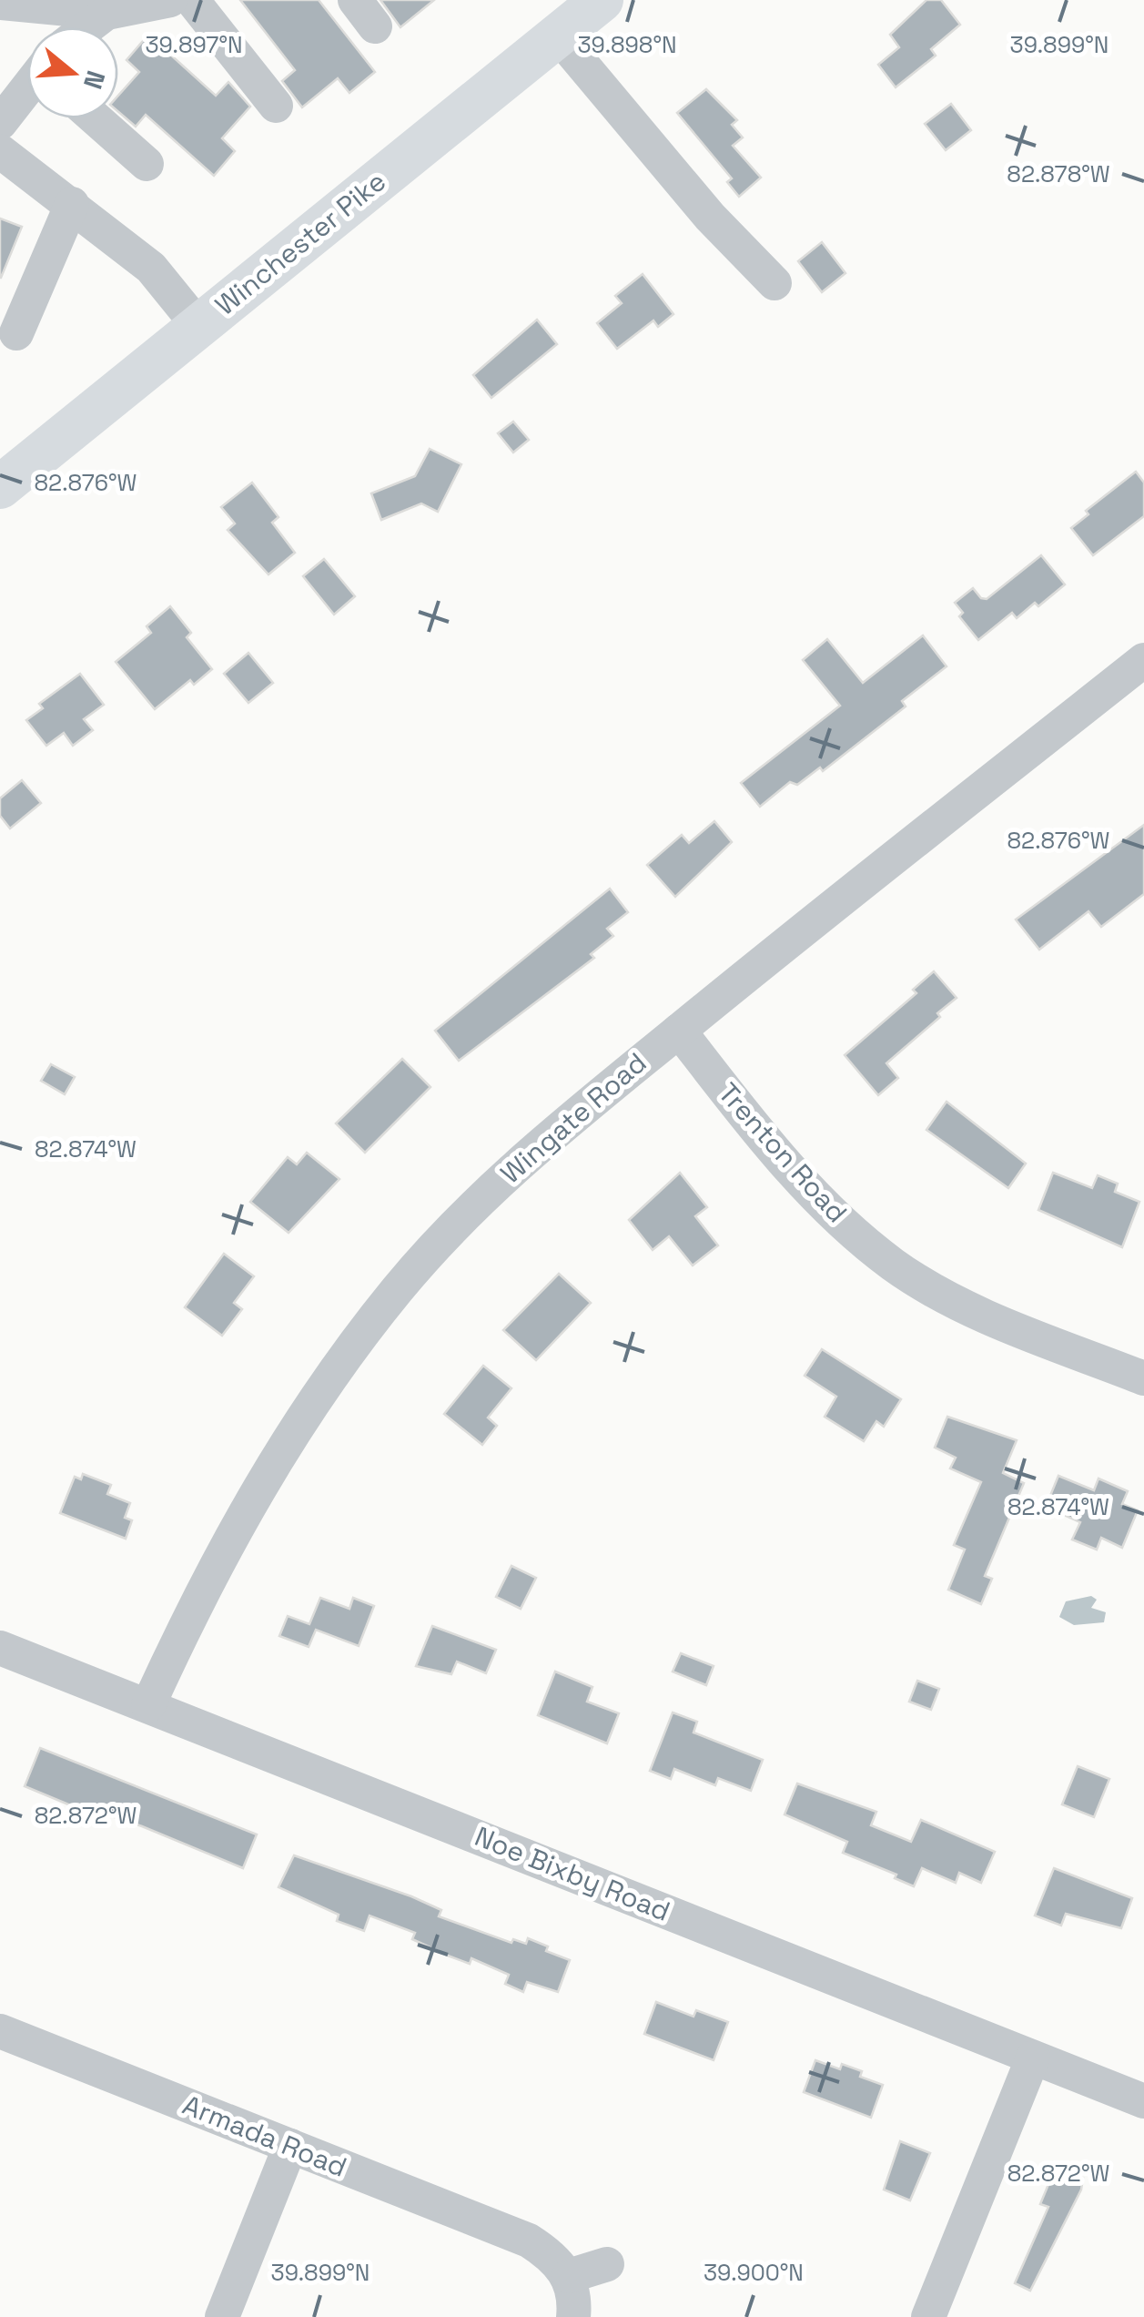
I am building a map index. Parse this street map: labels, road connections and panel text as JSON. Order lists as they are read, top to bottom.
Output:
{
  "streets": {
    "main road": ["Winchester Pike"],
    "street": [
      "Wingate Road",
      "Trenton Road",
      "Noe Bixby Road",
      "Armada Road"
    ]
  },
  "crossings": [
    ["Wingate Road", "Trenton Road"],
    ["Wingate Road", "Noe Bixby Road"]
  ],
  "north": "right",
  "coordinates": [
    "39.897°N",
    "39.898°N",
    "39.899°N",
    "82.878°W",
    "82.876°W",
    "82.874°W",
    "82.872°W",
    "39.900°N"
  ]
}
